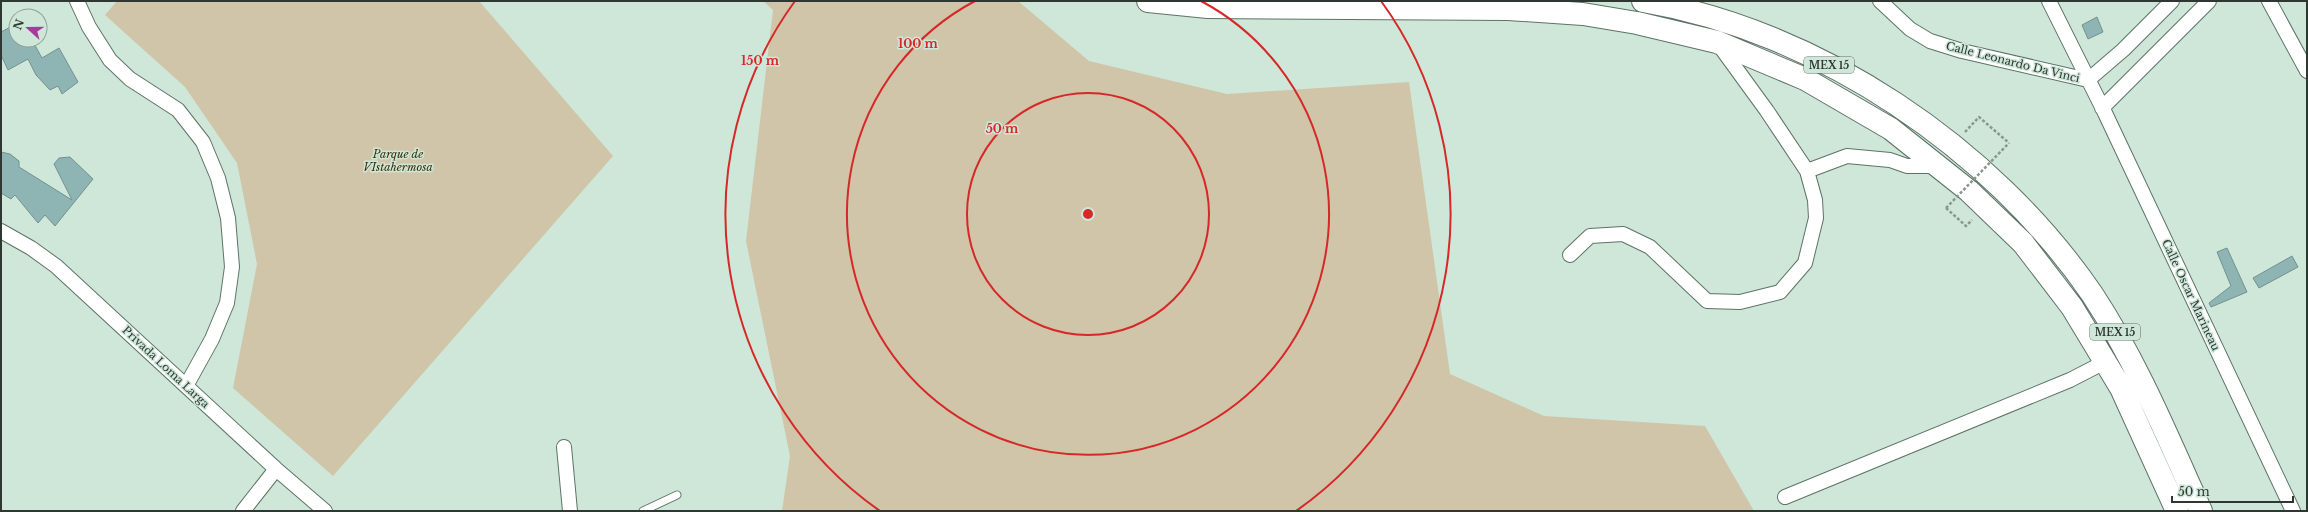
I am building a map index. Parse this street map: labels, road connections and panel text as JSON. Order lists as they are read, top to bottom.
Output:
{
  "streets": {
    "main road": ["MEX 15"],
    "street": ["Calle Leonardo Da Vinci", "Calle Oscar Marineau", "Privada Loma Larga"]
  },
  "crossings": [
    ["Calle Leonardo Da Vinci", "Calle Oscar Marineau"]
  ],
  "parks": ["Parque de VIstahermosa"],
  "scale_bar": "50 m",
  "north": "left",
  "rings": ["100 m", "150 m", "50 m"]
}
